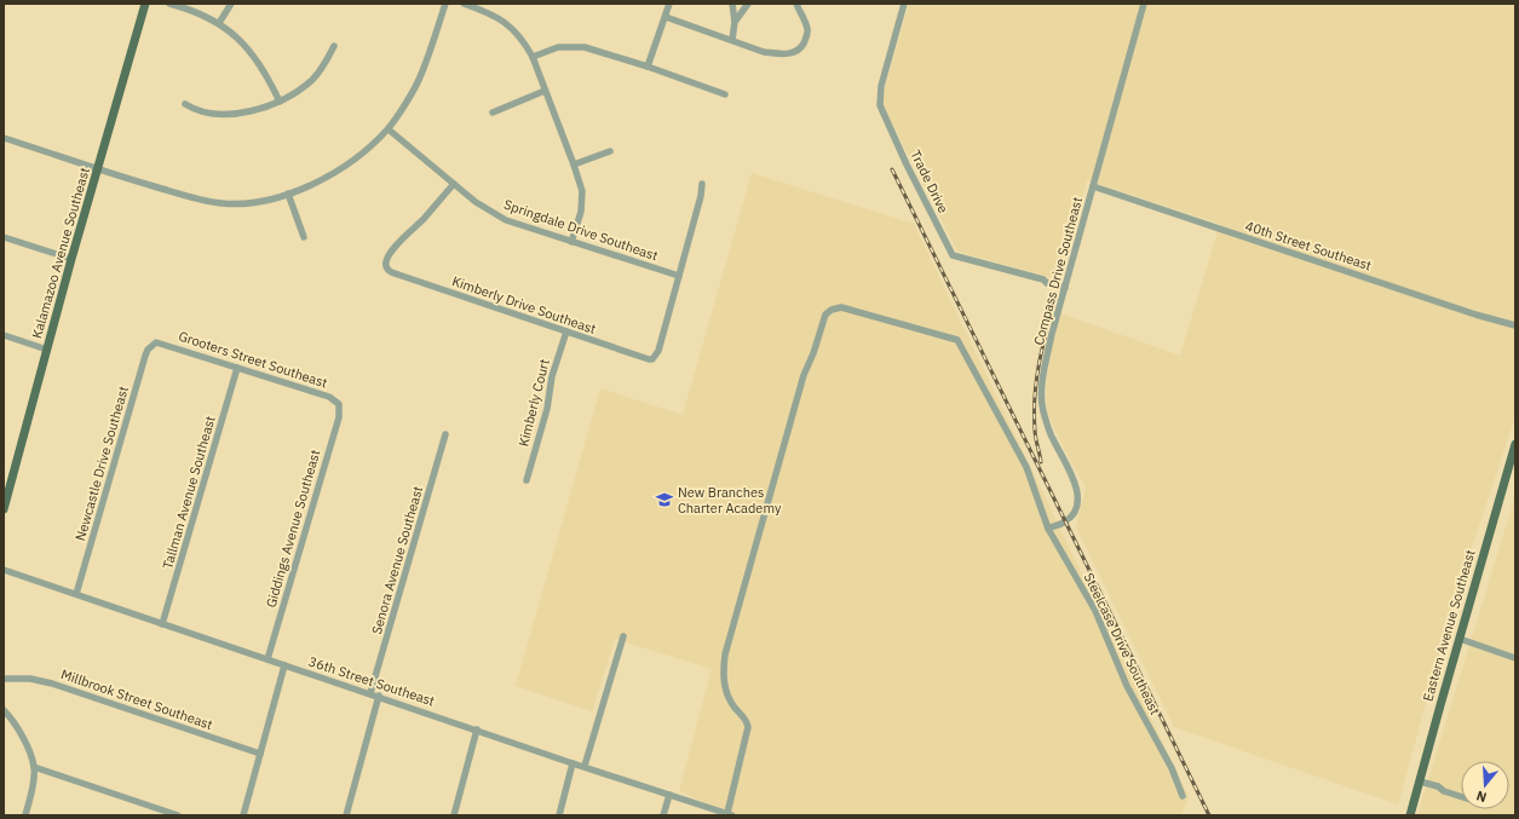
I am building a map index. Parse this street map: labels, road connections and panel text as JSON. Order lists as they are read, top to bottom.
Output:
{
  "streets": {
    "main road": ["Kalamazoo Avenue Southeast", "Eastern Avenue Southeast"],
    "street": [
      "Trade Drive",
      "Springdale Drive Southeast",
      "40th Street Southeast",
      "Compass Drive Southeast",
      "Kimberly Drive Southeast",
      "Grooters Street Southeast",
      "Kimberly Court",
      "Newcastle Drive Southeast",
      "Tallman Avenue Southeast",
      "Giddings Avenue Southeast",
      "Senora Avenue Southeast",
      "Steelcase Drive Southeast",
      "36th Street Southeast",
      "Millbrook Street Southeast"
    ]
  },
  "crossings": [
    ["Trade Drive", "Compass Drive Southeast"],
    ["Springdale Drive Southeast", "Kimberly Drive Southeast"],
    ["40th Street Southeast", "Compass Drive Southeast"],
    ["Compass Drive Southeast", "Steelcase Drive Southeast"],
    ["Kimberly Drive Southeast", "Kimberly Court"],
    ["Grooters Street Southeast", "Newcastle Drive Southeast"],
    ["Grooters Street Southeast", "Tallman Avenue Southeast"],
    ["Grooters Street Southeast", "Giddings Avenue Southeast"],
    ["Newcastle Drive Southeast", "36th Street Southeast"],
    ["Tallman Avenue Southeast", "36th Street Southeast"],
    ["Giddings Avenue Southeast", "36th Street Southeast"],
    ["Senora Avenue Southeast", "36th Street Southeast"],
    ["Steelcase Drive Southeast", "36th Street Southeast"]
  ],
  "places": {
    "school or university": ["New Branches Charter Academy"]
  },
  "north": "bottom"
}
